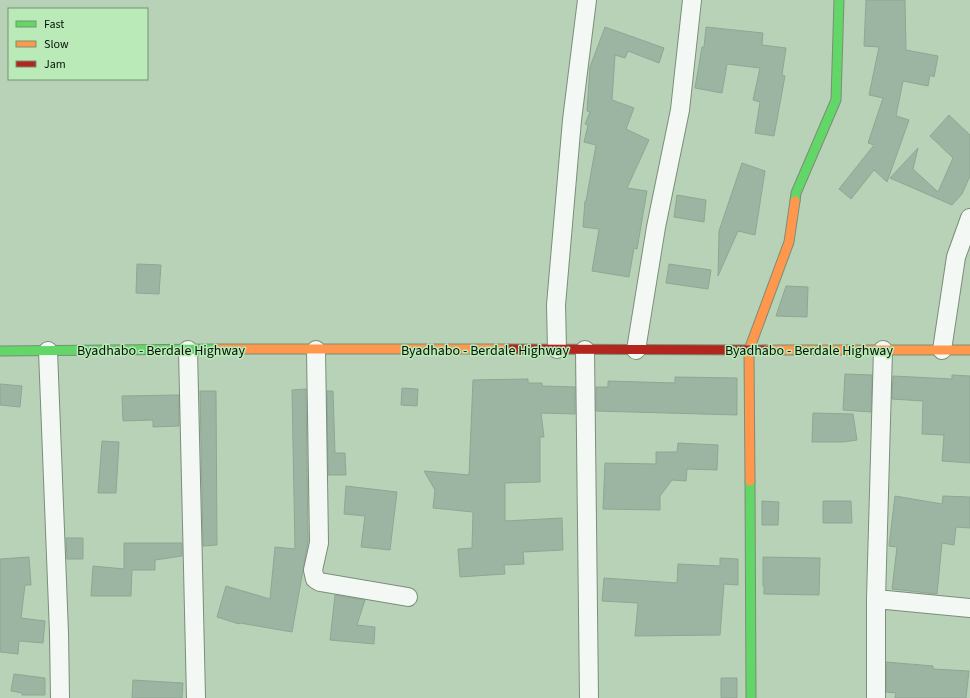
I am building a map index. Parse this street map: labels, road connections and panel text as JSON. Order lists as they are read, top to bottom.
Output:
{
  "streets": {
    "main road": ["Byadhabo - Berdale Highway"]
  },
  "legend": ["Fast", "Slow", "Jam"]
}
